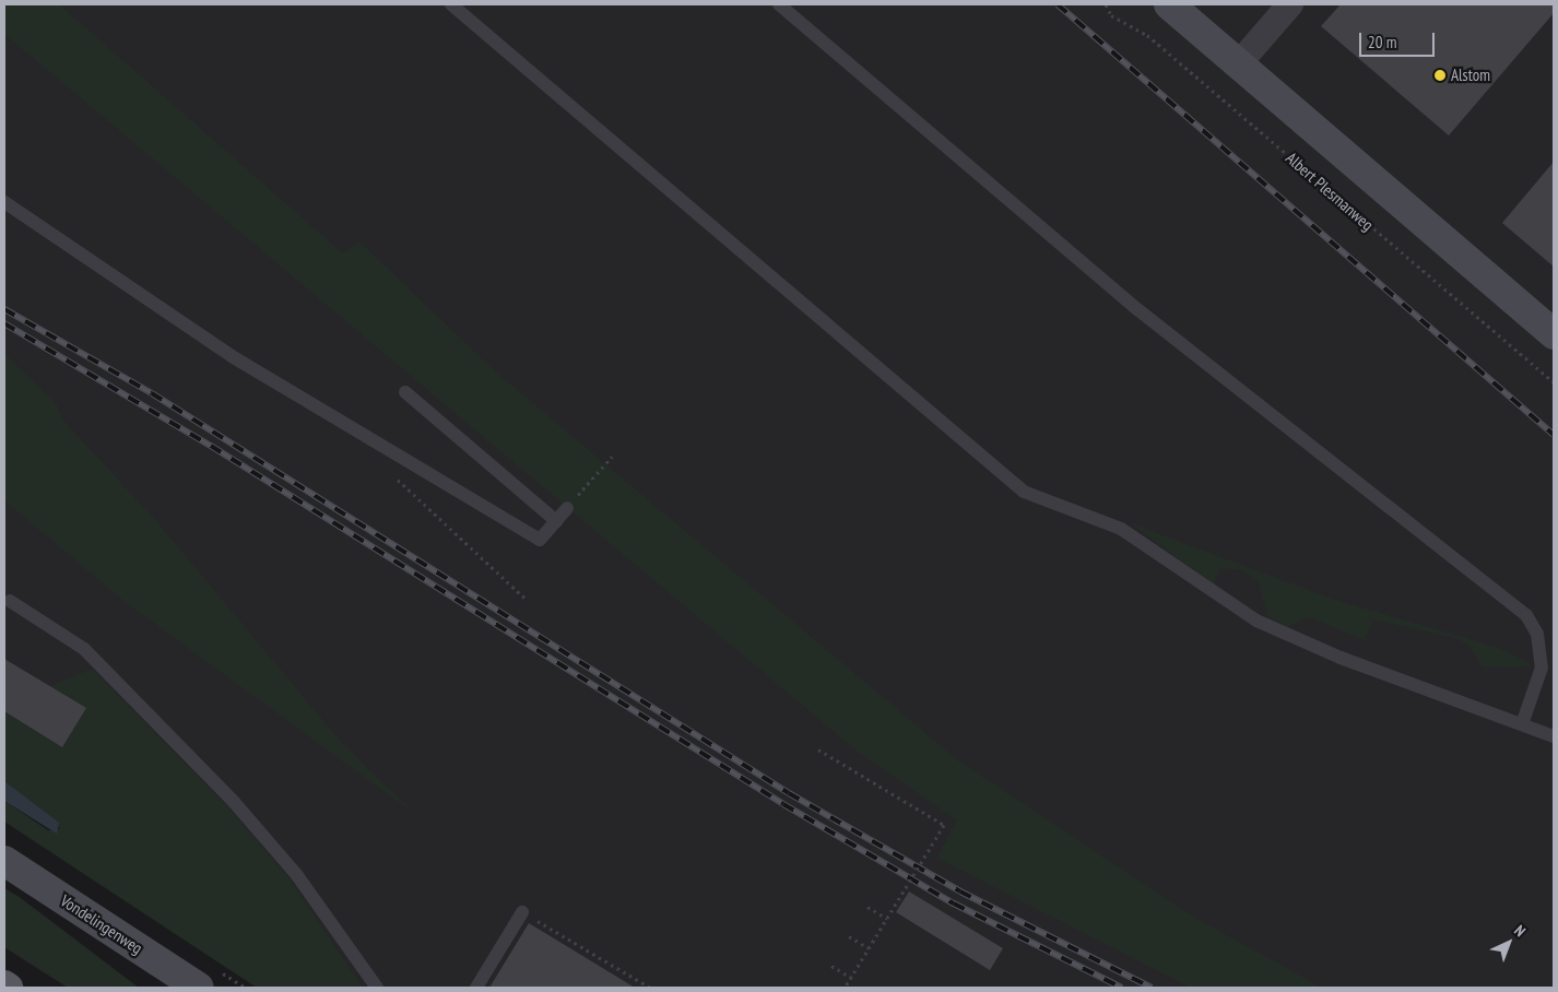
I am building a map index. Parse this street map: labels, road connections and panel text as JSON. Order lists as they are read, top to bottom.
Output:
{
  "streets": {
    "street": ["Vondelingenweg"],
    "path": ["Albert Plesmanweg"]
  },
  "places": ["Alstom"],
  "scale_bar": "20 m",
  "north": "top right"
}
